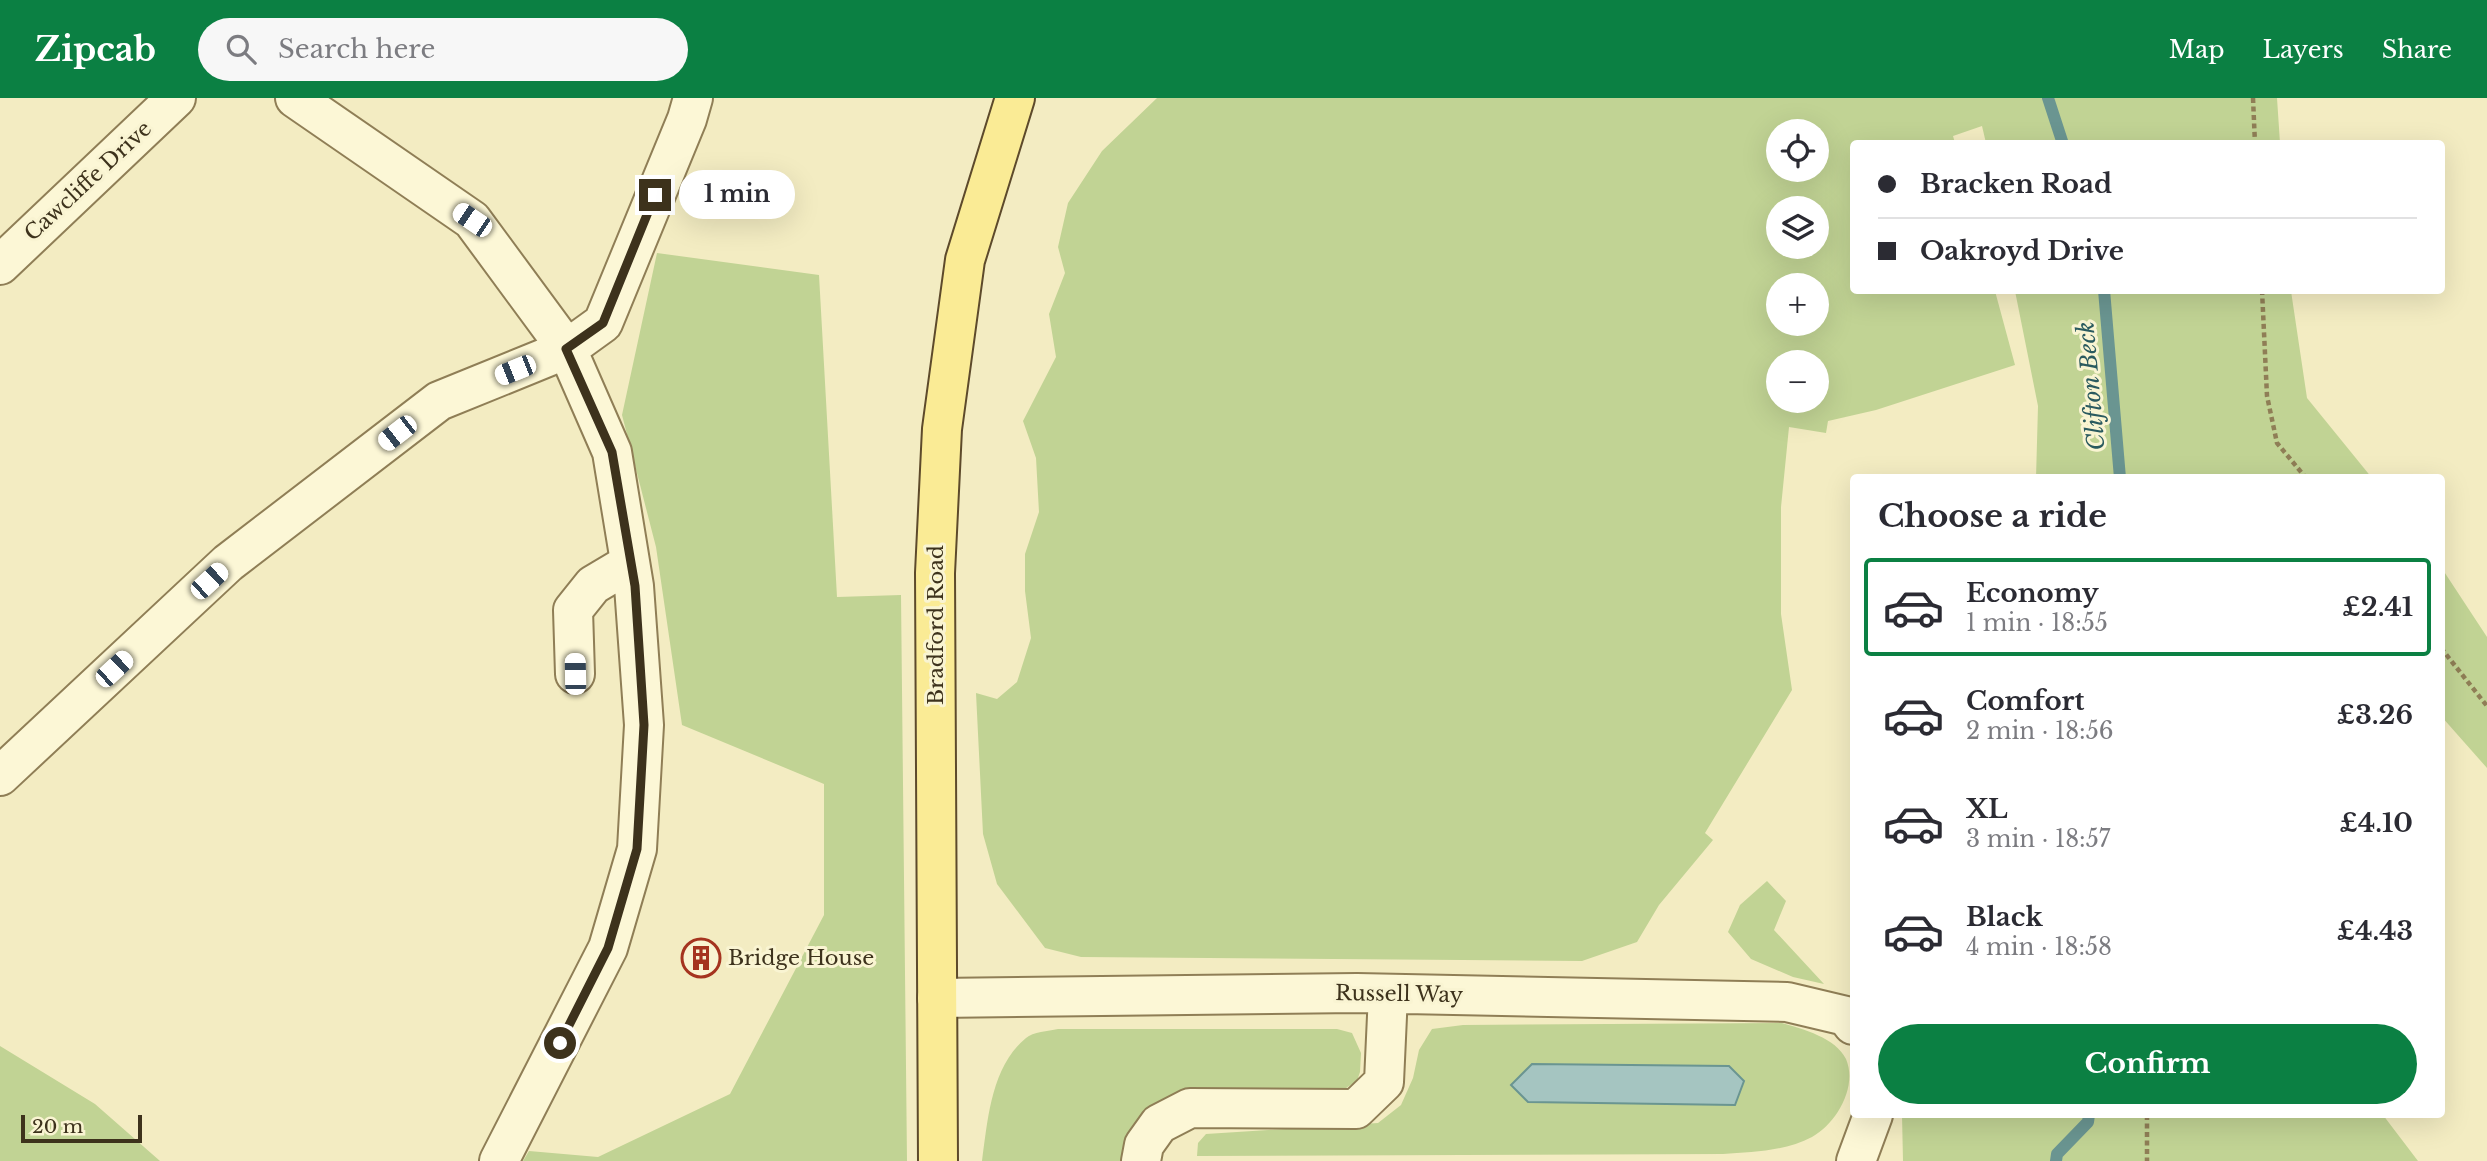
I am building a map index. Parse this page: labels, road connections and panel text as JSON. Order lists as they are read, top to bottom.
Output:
{
  "streets": {
    "main road": ["Bradford Road"],
    "street": ["Cawcliffe Drive", "Russell Way"]
  },
  "crossings": [
    ["Bradford Road", "Russell Way"]
  ],
  "water": ["Clifton Beck"],
  "places": {
    "building": ["Bridge House"]
  },
  "scale_bar": "20 m",
  "page": {
    "header": "Zipcab",
    "search": "Search here",
    "nav": ["Map", "Layers", "Share"],
    "map_buttons": ["+", "−"],
    "banner": ["Bracken Road", "Oakroyd Drive"],
    "bubble": "1 min",
    "heading": "Choose a ride",
    "list": [
      {
        "name": "Economy",
        "note": "1 min · 18:55",
        "value": "£2.41"
      },
      {
        "name": "Comfort",
        "note": "2 min · 18:56",
        "value": "£3.26"
      },
      {
        "name": "XL",
        "note": "3 min · 18:57",
        "value": "£4.10"
      },
      {
        "name": "Black",
        "note": "4 min · 18:58",
        "value": "£4.43"
      }
    ],
    "buttons": "Confirm",
    "scale": "20 m"
  }
}
